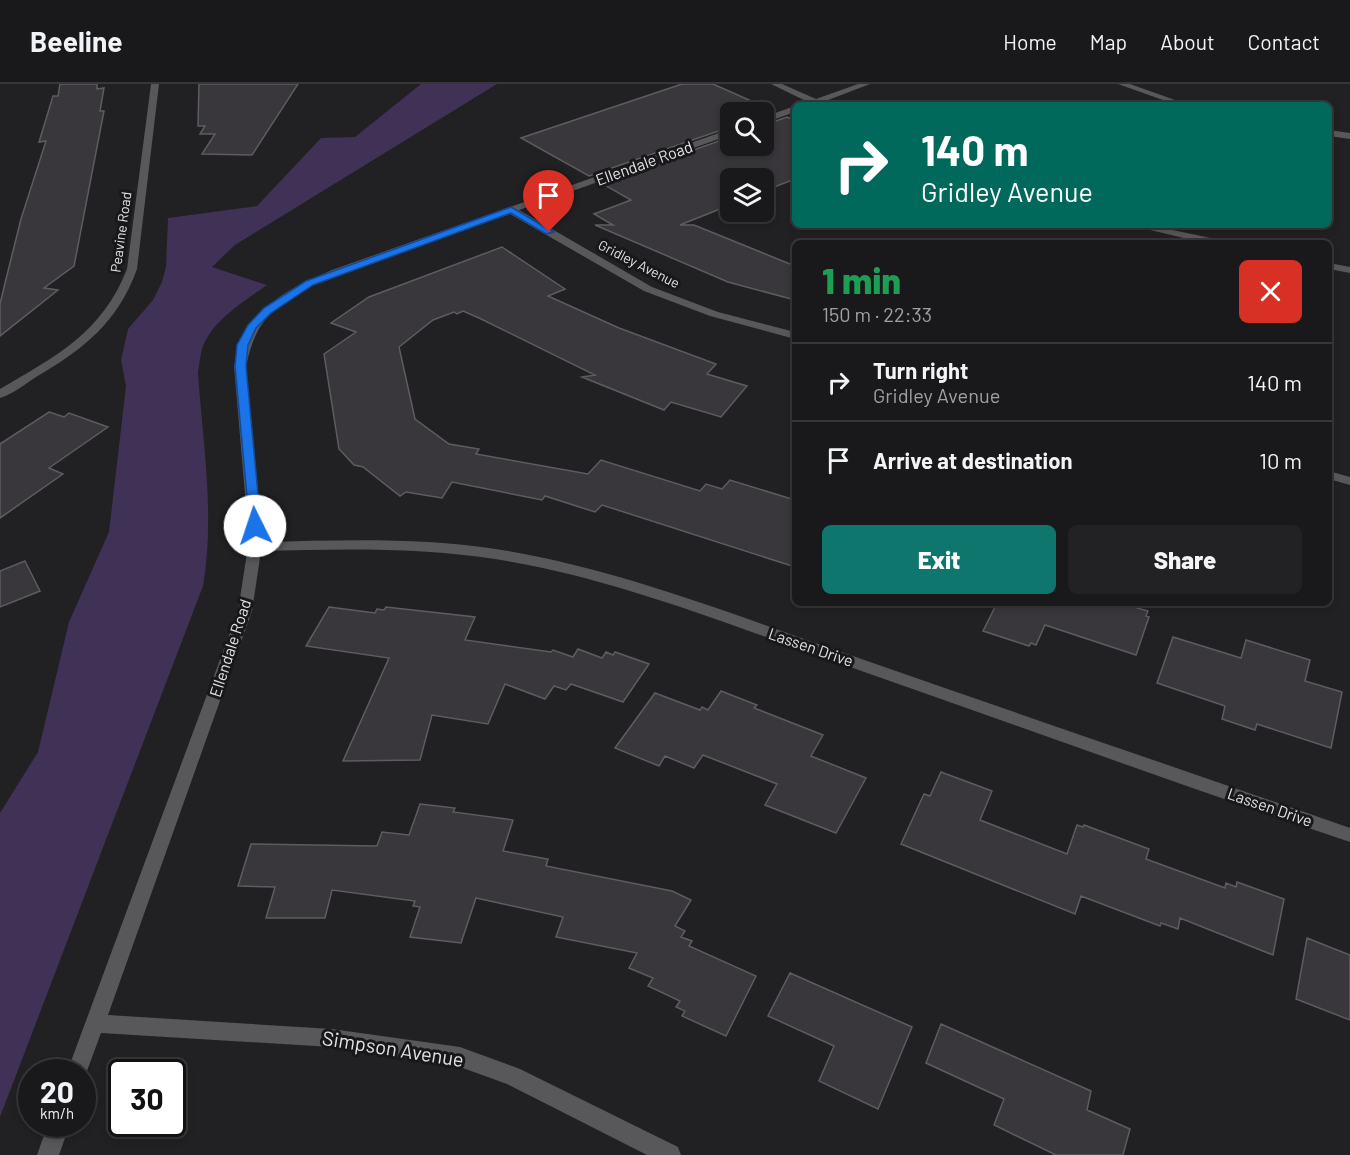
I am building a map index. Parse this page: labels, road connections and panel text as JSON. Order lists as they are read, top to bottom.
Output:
{
  "streets": {
    "street": [
      "Ellendale Road",
      "Peavine Road",
      "Gridley Avenue",
      "Lassen Drive",
      "Simpson Avenue"
    ]
  },
  "crossings": [
    ["Ellendale Road", "Gridley Avenue"],
    ["Ellendale Road", "Lassen Drive"],
    ["Ellendale Road", "Simpson Avenue"]
  ],
  "page": {
    "header": "Beeline",
    "nav": [
      "Home",
      "Map",
      "About",
      "Contact"
    ],
    "turn": ["140 m", "Gridley Avenue"],
    "heading": ["1 min", "150 m · 22:33"],
    "list": [
      {
        "name": "Turn right",
        "note": "Gridley Avenue",
        "value": "140 m"
      },
      {
        "name": "Arrive at destination",
        "value": "10 m"
      }
    ],
    "buttons": ["Exit", "Share"],
    "speed": "20 km/h",
    "limit": "30"
  }
}
